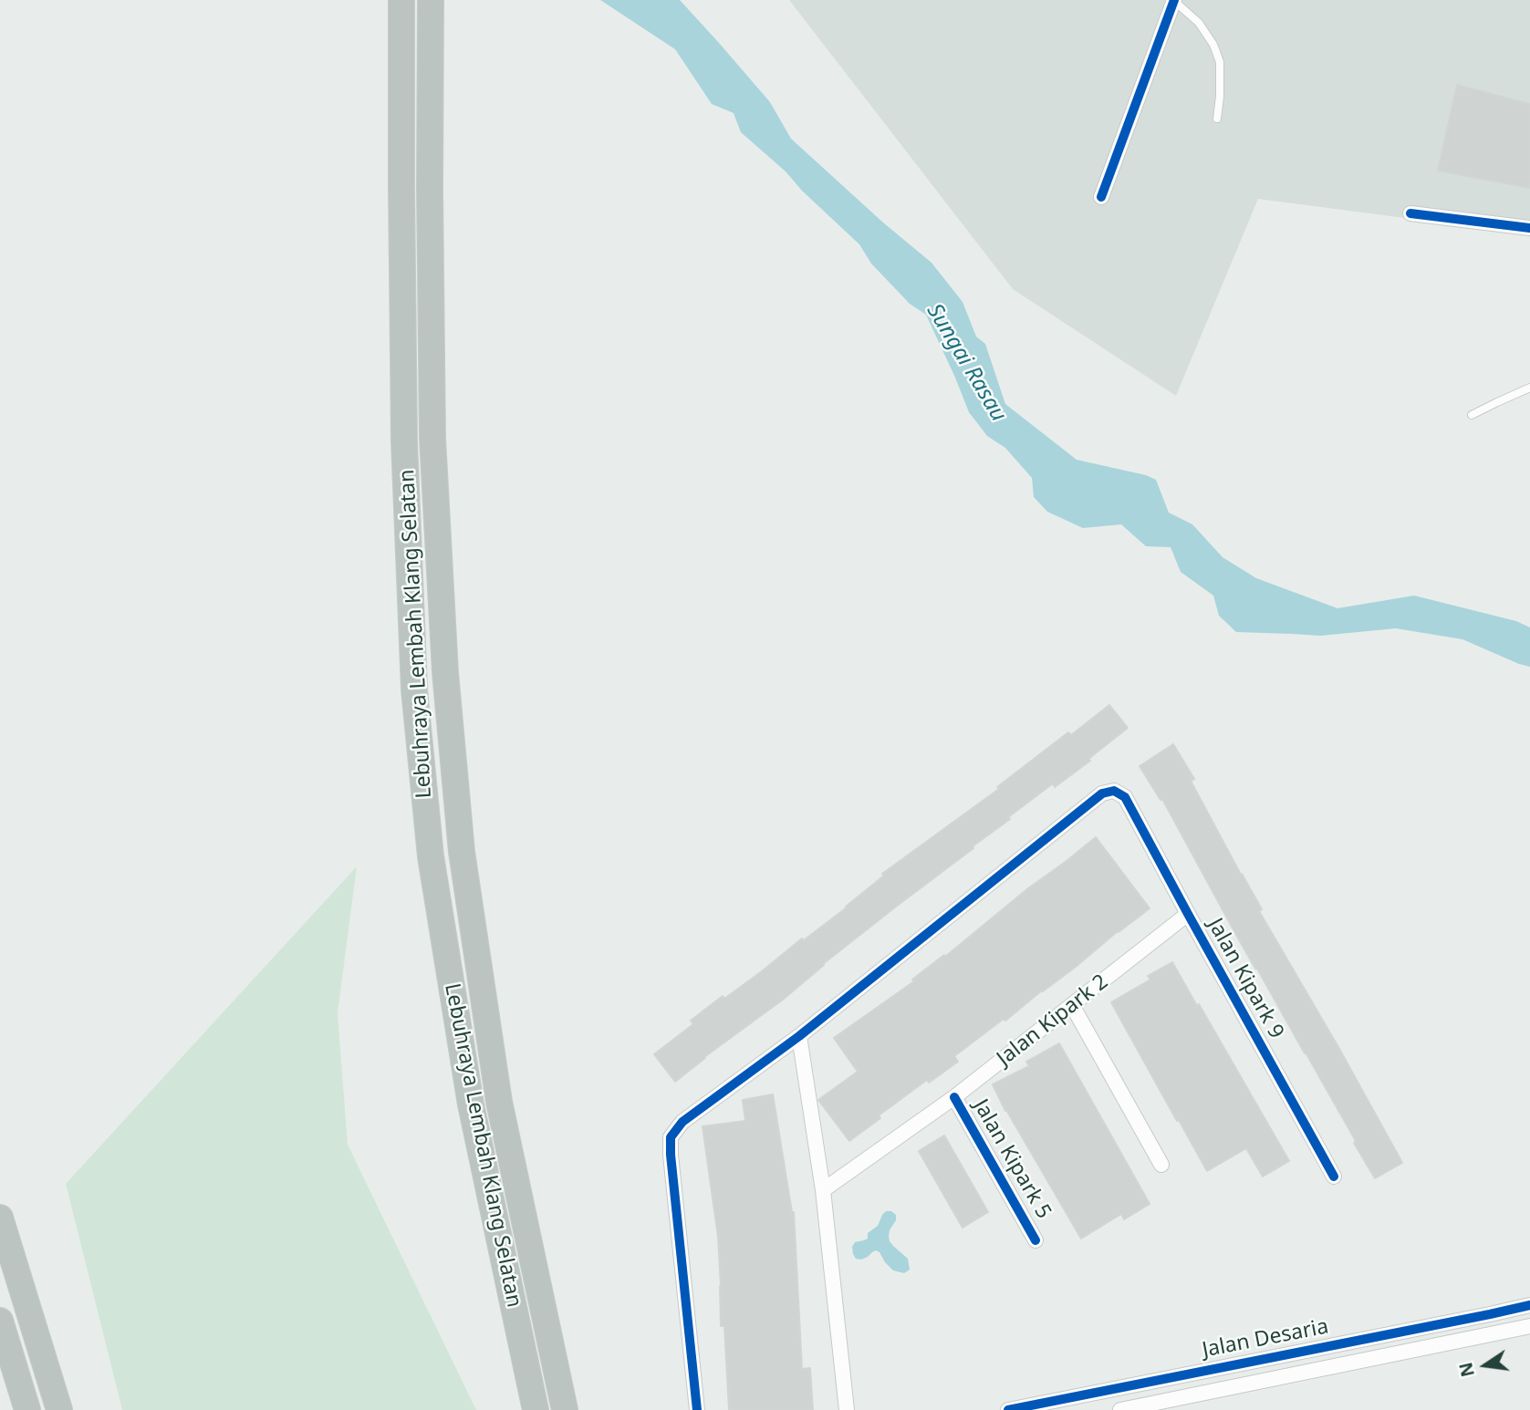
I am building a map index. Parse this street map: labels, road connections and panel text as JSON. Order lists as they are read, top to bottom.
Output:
{
  "streets": {
    "highway": ["Lebuhraya Lembah Klang Selatan"],
    "street": [
      "Jalan Kipark 9",
      "Jalan Kipark 2",
      "Jalan Kipark 5",
      "Jalan Desaria"
    ]
  },
  "crossings": [
    ["Jalan Kipark 9", "Jalan Kipark 2"],
    ["Jalan Kipark 2", "Jalan Kipark 5"]
  ],
  "water": ["Sungai Rasau"],
  "north": "left"
}
